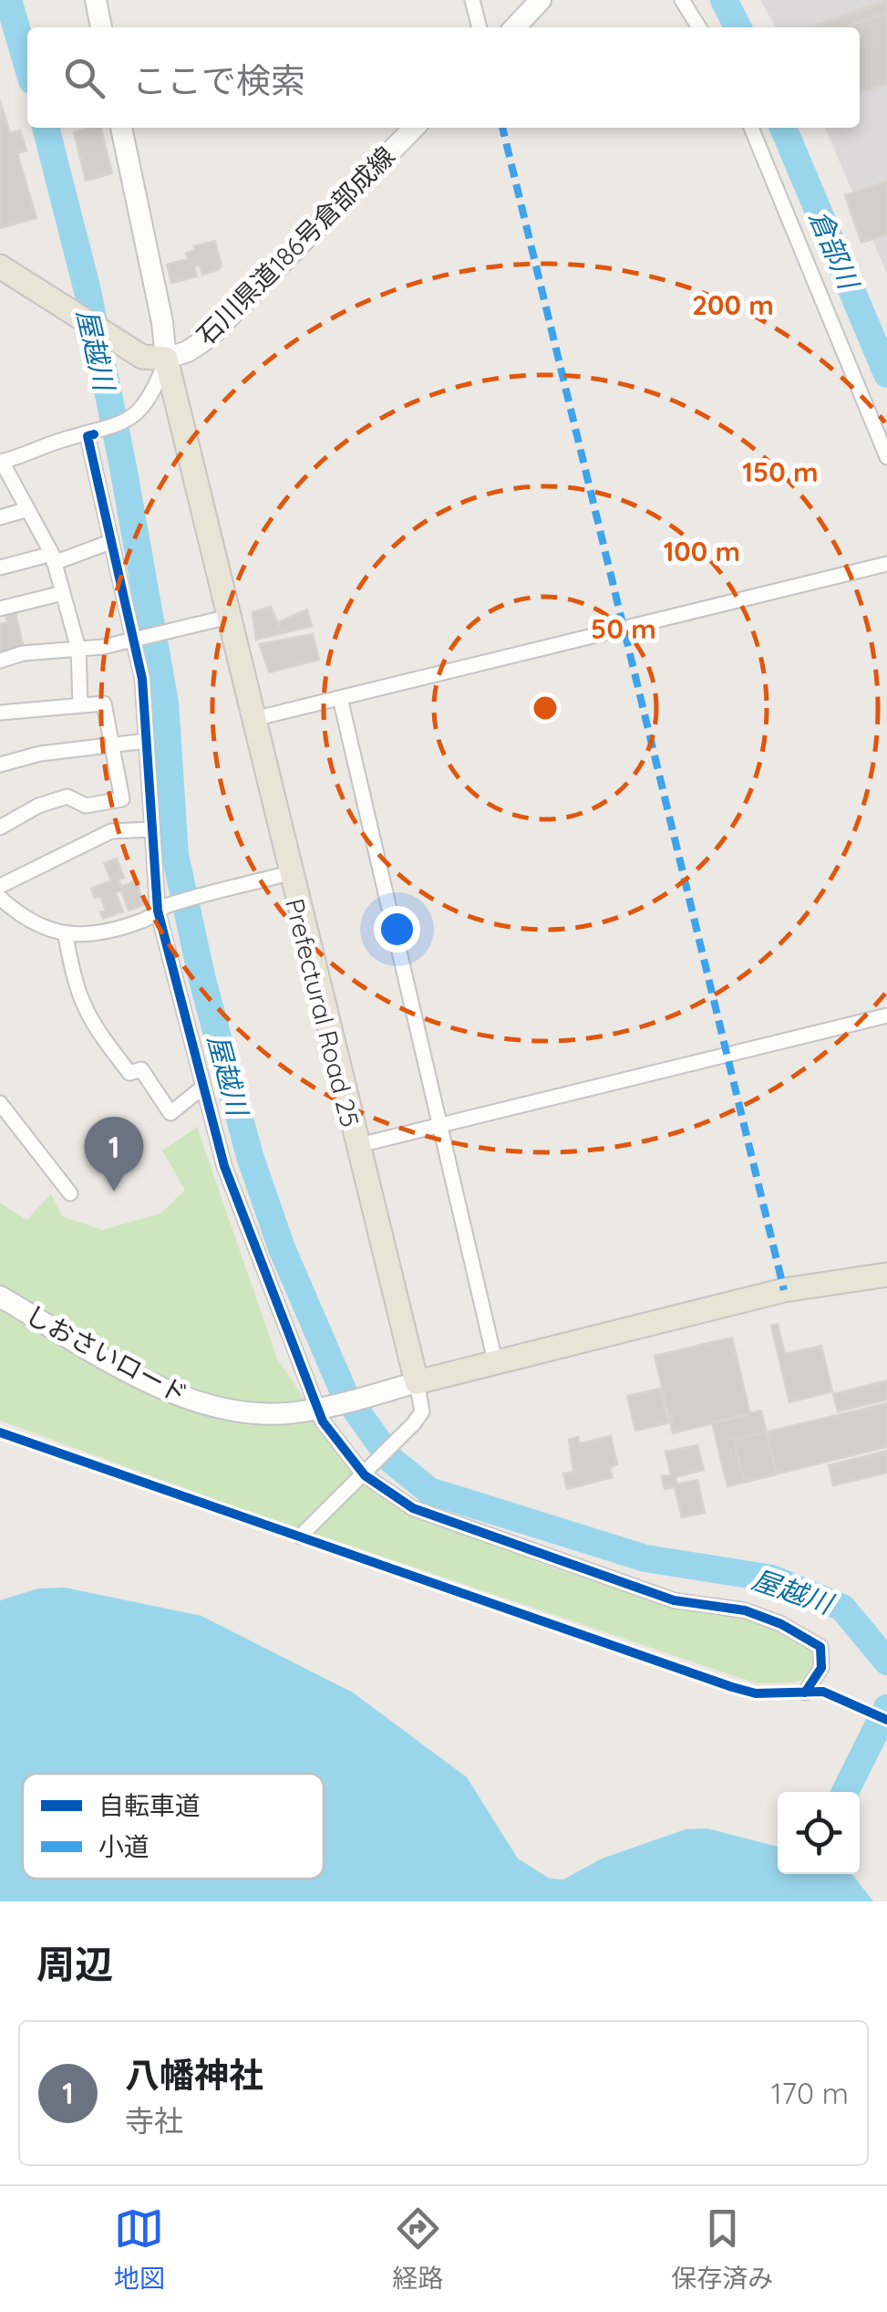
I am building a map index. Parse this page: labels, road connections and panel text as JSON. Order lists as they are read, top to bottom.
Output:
{
  "streets": {
    "main road": ["Prefectural Road 25"],
    "street": ["石川県道186号倉部成線", "しおさいロード"]
  },
  "crossings": [
    ["石川県道186号倉部成線", "Prefectural Road 25"],
    ["Prefectural Road 25", "しおさいロード"]
  ],
  "water": ["倉部川", "屋越川"],
  "legend": ["自転車道", "小道"],
  "page": {
    "search": "ここで検索",
    "pins": "1",
    "heading": "周辺",
    "list": [
      {
        "mark": "1",
        "name": "八幡神社",
        "note": "寺社",
        "value": "170 m"
      }
    ],
    "nav": ["地図", "経路", "保存済み"]
  },
  "rings": [
    "200 m",
    "150 m",
    "100 m",
    "50 m"
  ]
}
